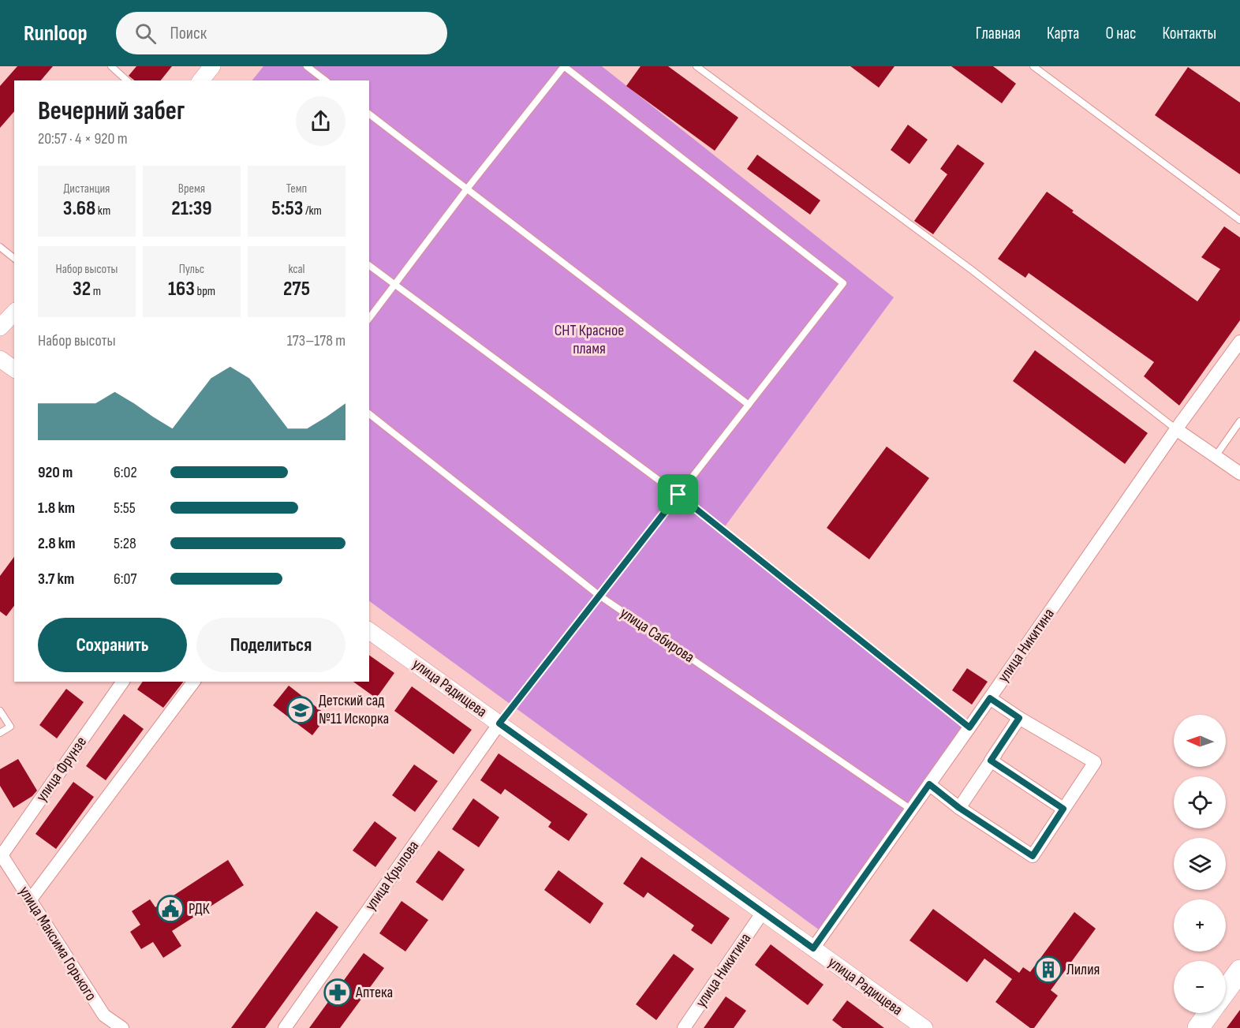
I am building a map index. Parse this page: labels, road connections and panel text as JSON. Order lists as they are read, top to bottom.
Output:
{
  "streets": {
    "street": [
      "улица Никитина",
      "улица Радищева",
      "улица Фрунзе",
      "улица Крылова",
      "улица Максима Горького"
    ],
    "lane": ["улица Сабирова"]
  },
  "crossings": [
    ["улица Сабирова", "улица Никитина"],
    ["улица Никитина", "улица Радищева"],
    ["улица Радищева", "улица Крылова"],
    ["улица Фрунзе", "улица Максима Горького"]
  ],
  "parks": ["СНТ Красное пламя"],
  "places": {
    "school or university": ["Детский сад №11 Искорка"],
    "public building": ["РДК"],
    "building": ["Лилия"],
    "pharmacy": ["Аптека"]
  },
  "north": "left",
  "page": {
    "header": "Runloop",
    "search": "Поиск",
    "nav": [
      "Главная",
      "Карта",
      "О нас",
      "Контакты"
    ],
    "heading": ["Вечерний забег", "20:57 · 4 × 920 m"],
    "stats": [
      ["Дистанция", "3.68 km"],
      ["Время", "21:39"],
      ["Темп", "5:53 /km"],
      ["Набор высоты", "32 m"],
      ["Пульс", "163 bpm"],
      ["kcal", "275"]
    ],
    "chart": ["Набор высоты", "173–178 m"],
    "list": [
      {
        "name": "920 m",
        "note": "6:02"
      },
      {
        "name": "1.8 km",
        "note": "5:55"
      },
      {
        "name": "2.8 km",
        "note": "5:28"
      },
      {
        "name": "3.7 km",
        "note": "6:07"
      }
    ],
    "buttons": ["Сохранить", "Поделиться"],
    "map_buttons": ["+", "−"]
  }
}
